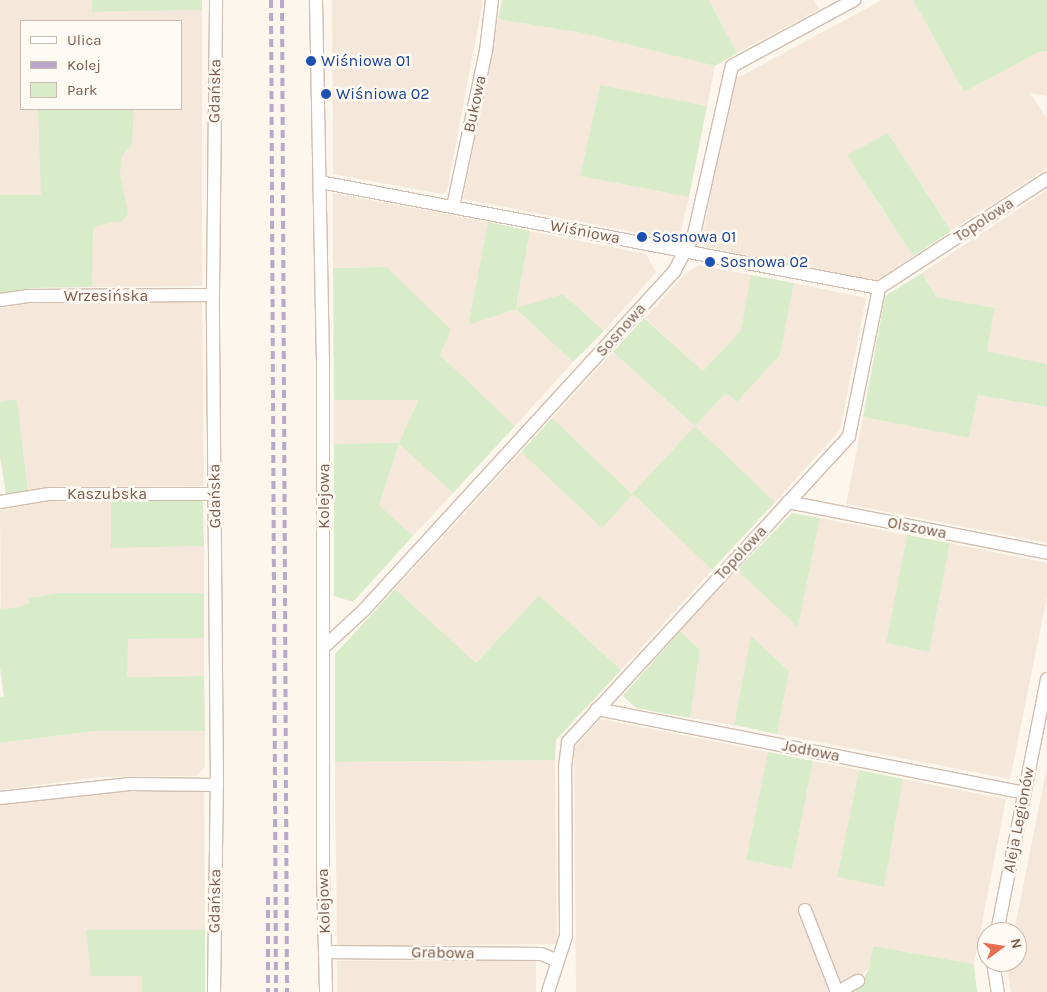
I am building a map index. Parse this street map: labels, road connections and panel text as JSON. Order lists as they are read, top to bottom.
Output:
{
  "streets": {
    "street": [
      "Gdańska",
      "Bukowa",
      "Topolowa",
      "Wiśniowa",
      "Wrzesińska",
      "Sosnowa",
      "Kaszubska",
      "Kolejowa",
      "Olszowa",
      "Jodłowa",
      "Aleja Legionów",
      "Grabowa"
    ]
  },
  "crossings": [
    ["Gdańska", "Wrzesińska"],
    ["Gdańska", "Kaszubska"],
    ["Bukowa", "Wiśniowa"],
    ["Topolowa", "Wiśniowa"],
    ["Topolowa", "Olszowa"],
    ["Topolowa", "Jodłowa"],
    ["Topolowa", "Grabowa"],
    ["Wiśniowa", "Sosnowa"],
    ["Wiśniowa", "Kolejowa"],
    ["Sosnowa", "Kolejowa"],
    ["Kolejowa", "Grabowa"],
    ["Jodłowa", "Aleja Legionów"]
  ],
  "places": [
    "Wiśniowa 01",
    "Wiśniowa 02",
    "Sosnowa 01",
    "Sosnowa 02"
  ],
  "legend": ["Ulica", "Kolej", "Park"],
  "north": "right"
}
